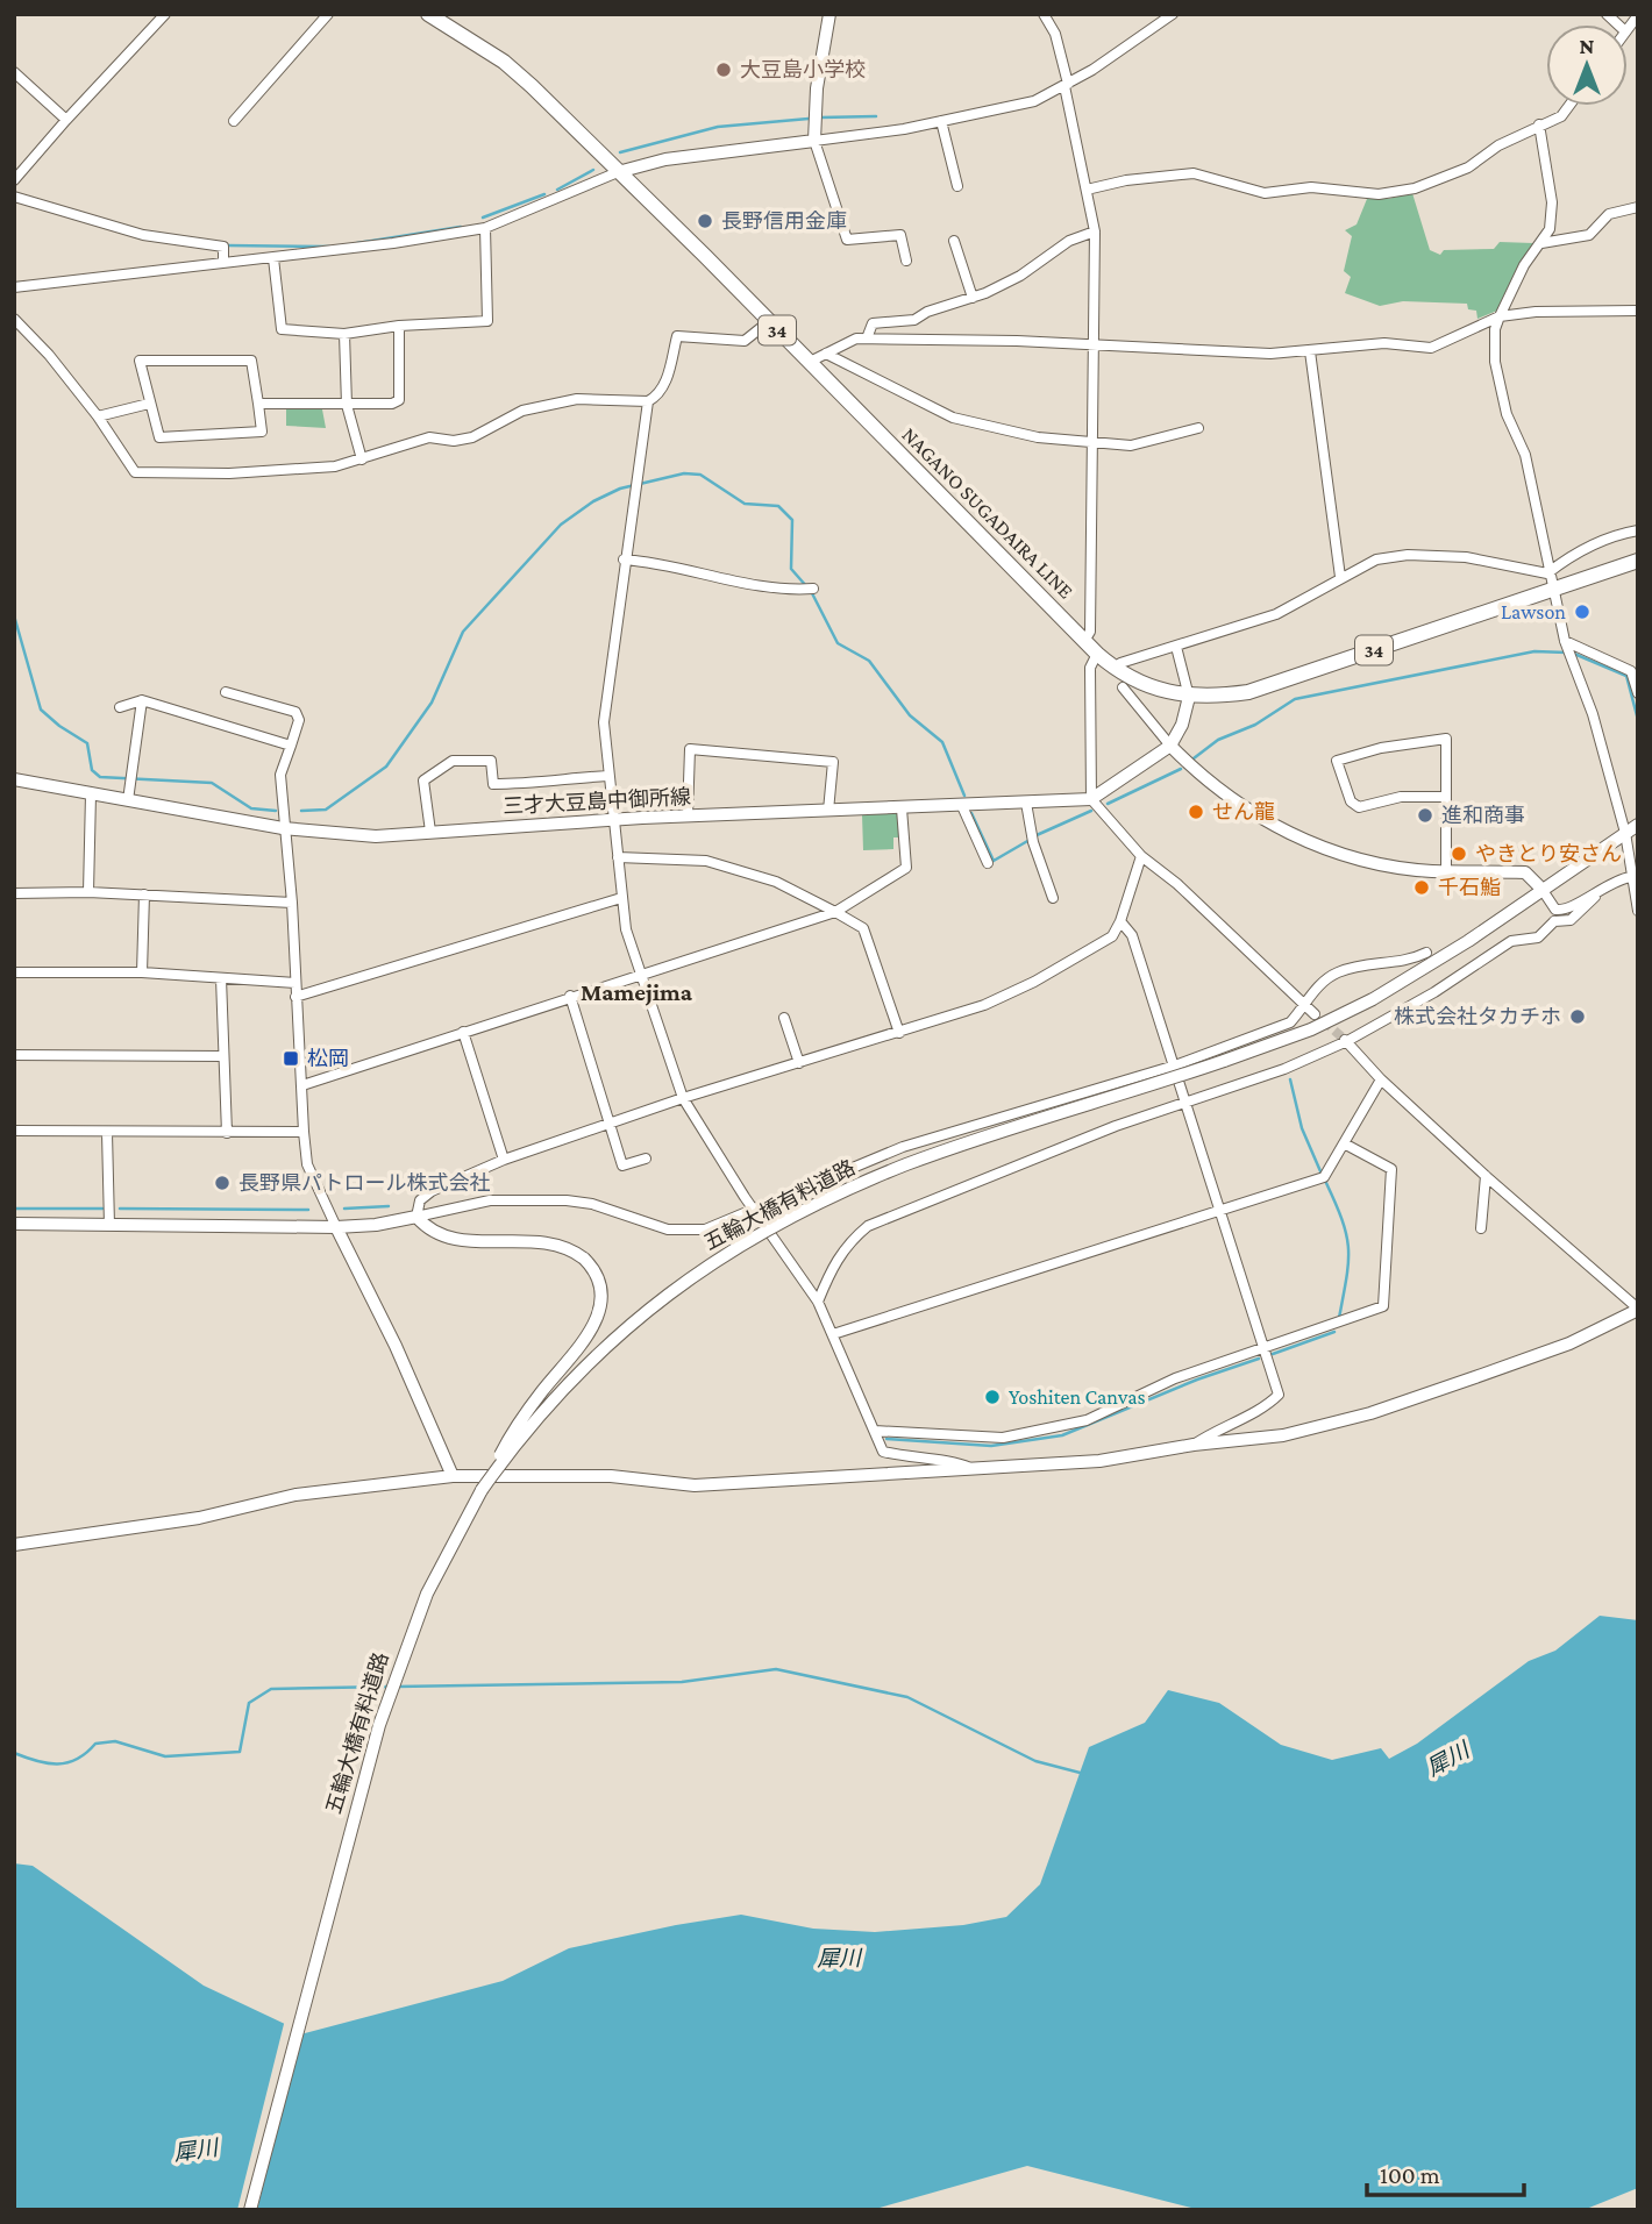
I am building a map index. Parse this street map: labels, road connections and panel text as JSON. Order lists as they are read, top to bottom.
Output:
{
  "streets": {
    "main road": [
      "34",
      "NAGANO SUGADAIRA LINE",
      "三才大豆島中御所線",
      "五輪大橋有料道路"
    ]
  },
  "districts": ["Mamejima"],
  "water": ["犀川"],
  "places": {
    "other": [
      "大豆島小学校",
      "長野信用金庫",
      "Lawson",
      "せん龍",
      "進和商事",
      "やきとり安さん",
      "千石鮨",
      "株式会社タカチホ",
      "長野県パトロール株式会社",
      "Yoshiten Canvas"
    ],
    "transit": ["松岡"]
  },
  "scale_bar": "100 m",
  "north": "top"
}
